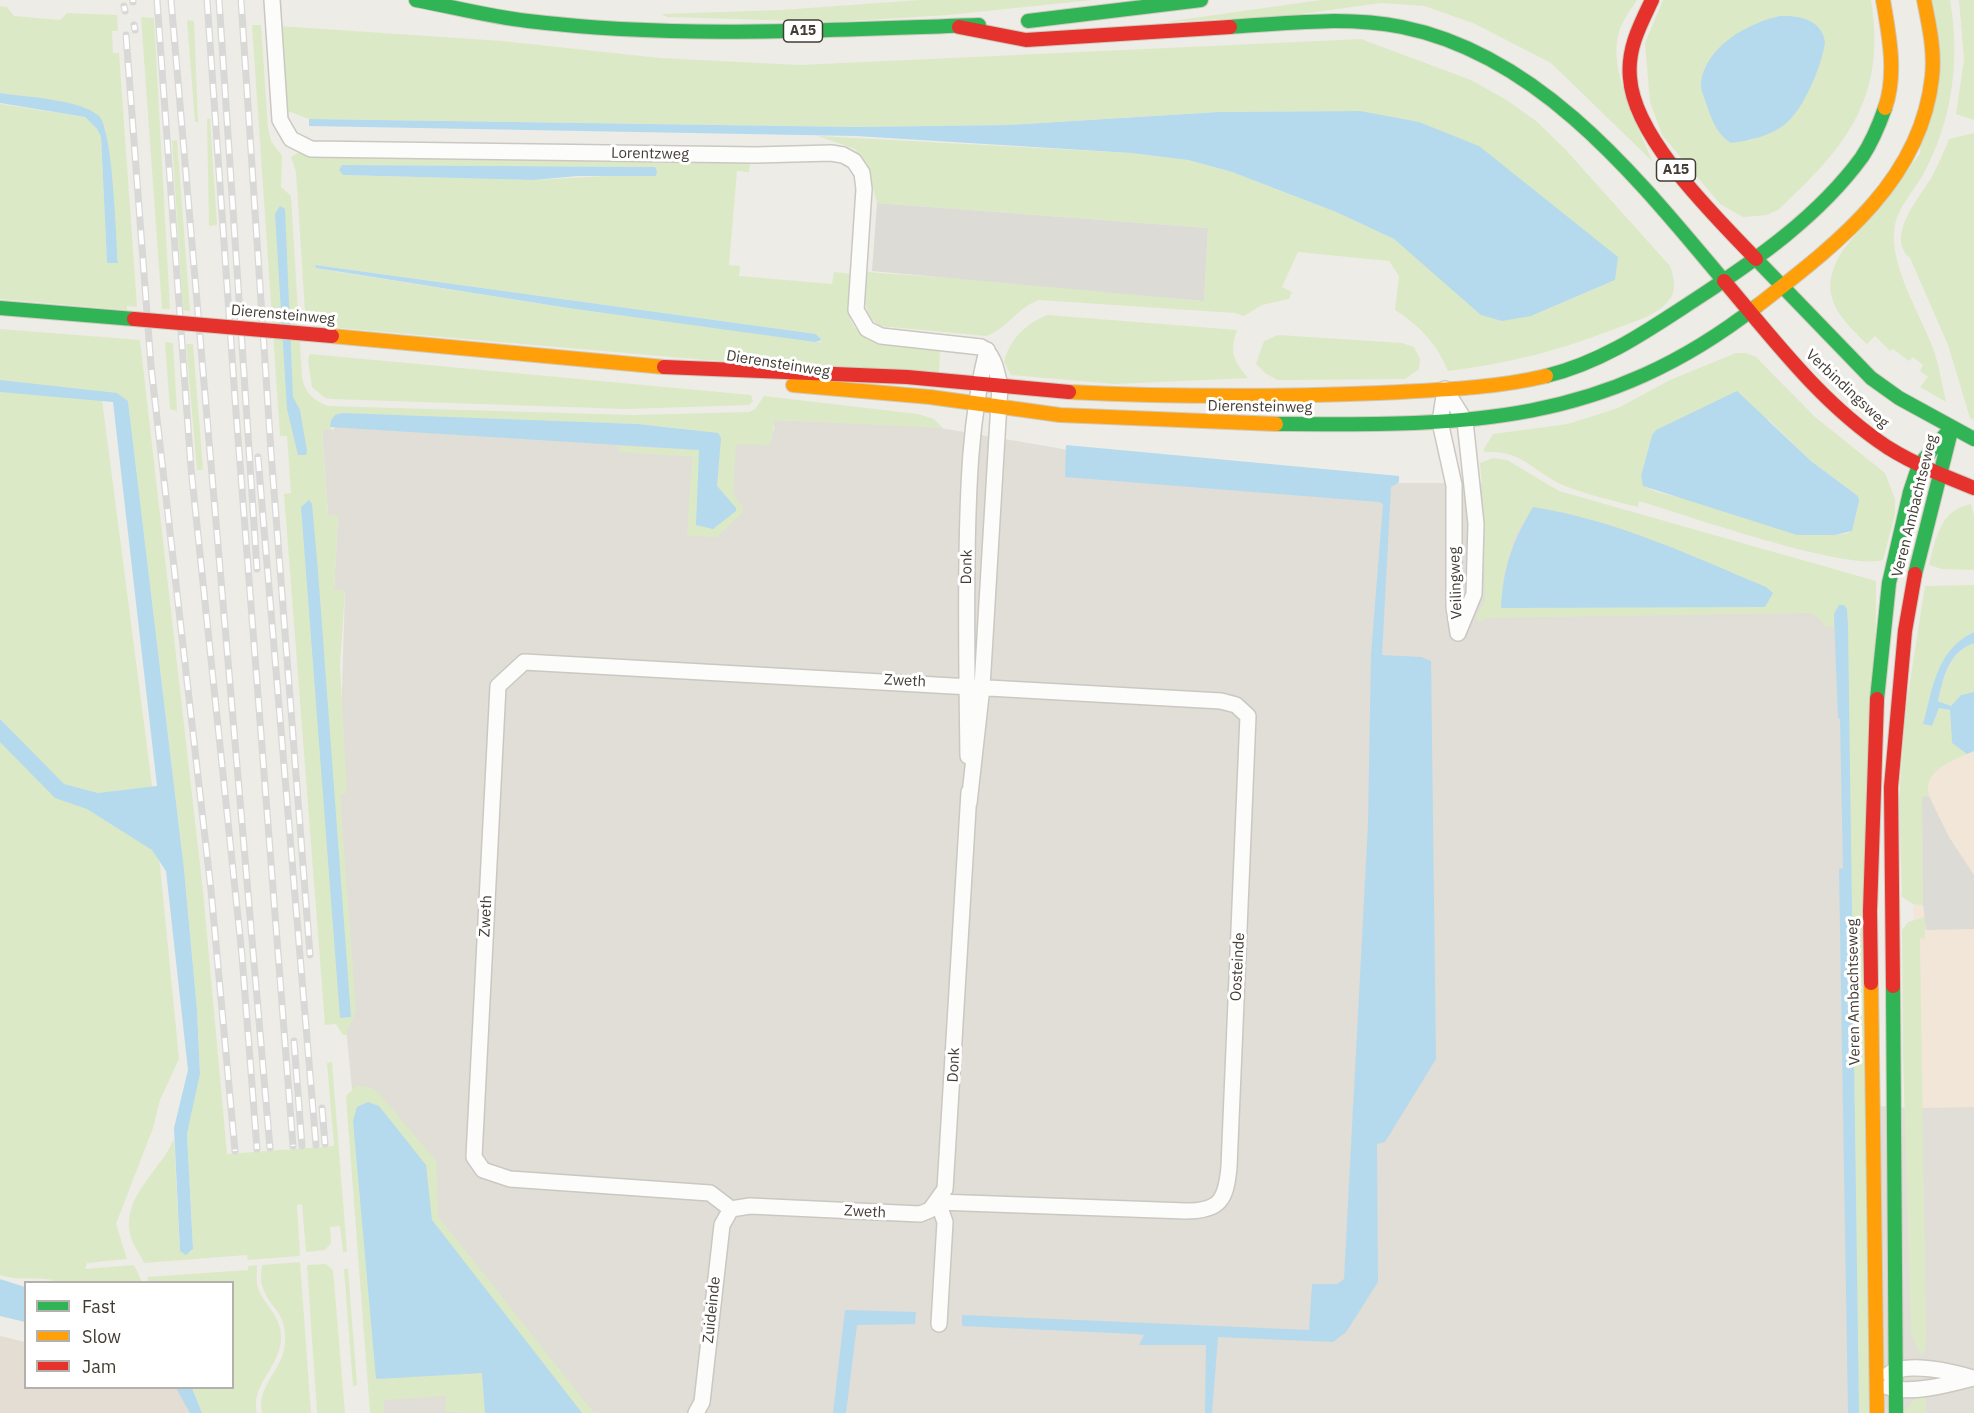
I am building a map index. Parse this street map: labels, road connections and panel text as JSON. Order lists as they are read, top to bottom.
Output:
{
  "streets": {
    "main road": [
      "A15",
      "Dierensteinweg",
      "Verbindingsweg",
      "Veren Ambachtseweg"
    ],
    "street": [
      "Lorentzweg",
      "Donk",
      "Veilingweg",
      "Zweth",
      "Oosteinde",
      "Zuideinde"
    ]
  },
  "crossings": [
    ["A15", "Dierensteinweg"],
    ["A15", "Verbindingsweg"],
    ["Dierensteinweg", "Verbindingsweg"],
    ["Dierensteinweg", "Donk"],
    ["Dierensteinweg", "Veilingweg"],
    ["Verbindingsweg", "Veren Ambachtseweg"],
    ["Donk", "Zweth"],
    ["Donk", "Oosteinde"],
    ["Zweth", "Oosteinde"],
    ["Zweth", "Zuideinde"]
  ],
  "legend": ["Fast", "Slow", "Jam"]
}
